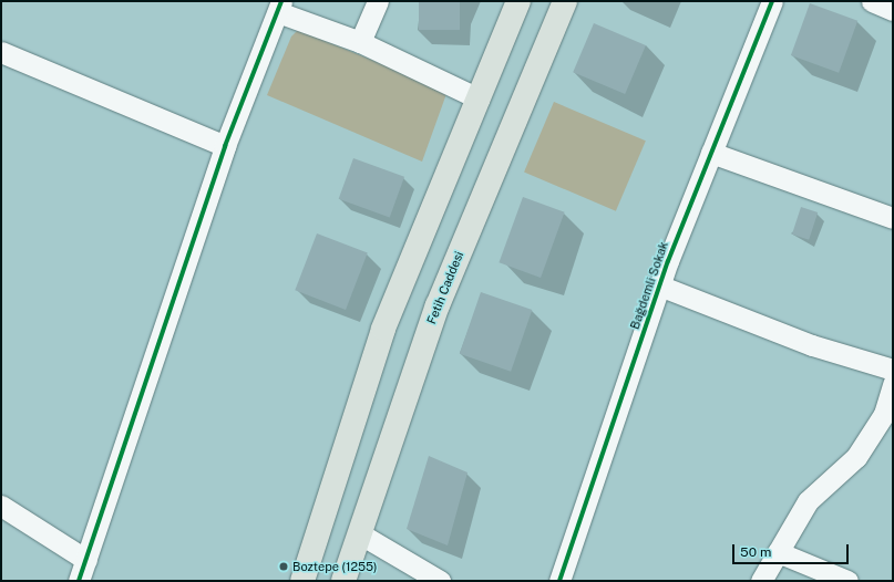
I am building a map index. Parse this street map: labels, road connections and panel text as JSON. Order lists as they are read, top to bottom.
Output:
{
  "streets": {
    "main road": ["Fetih Caddesi"],
    "street": ["Bağdemli Sokak"]
  },
  "places": ["Boztepe (1255)"],
  "scale_bar": "50 m"
}
